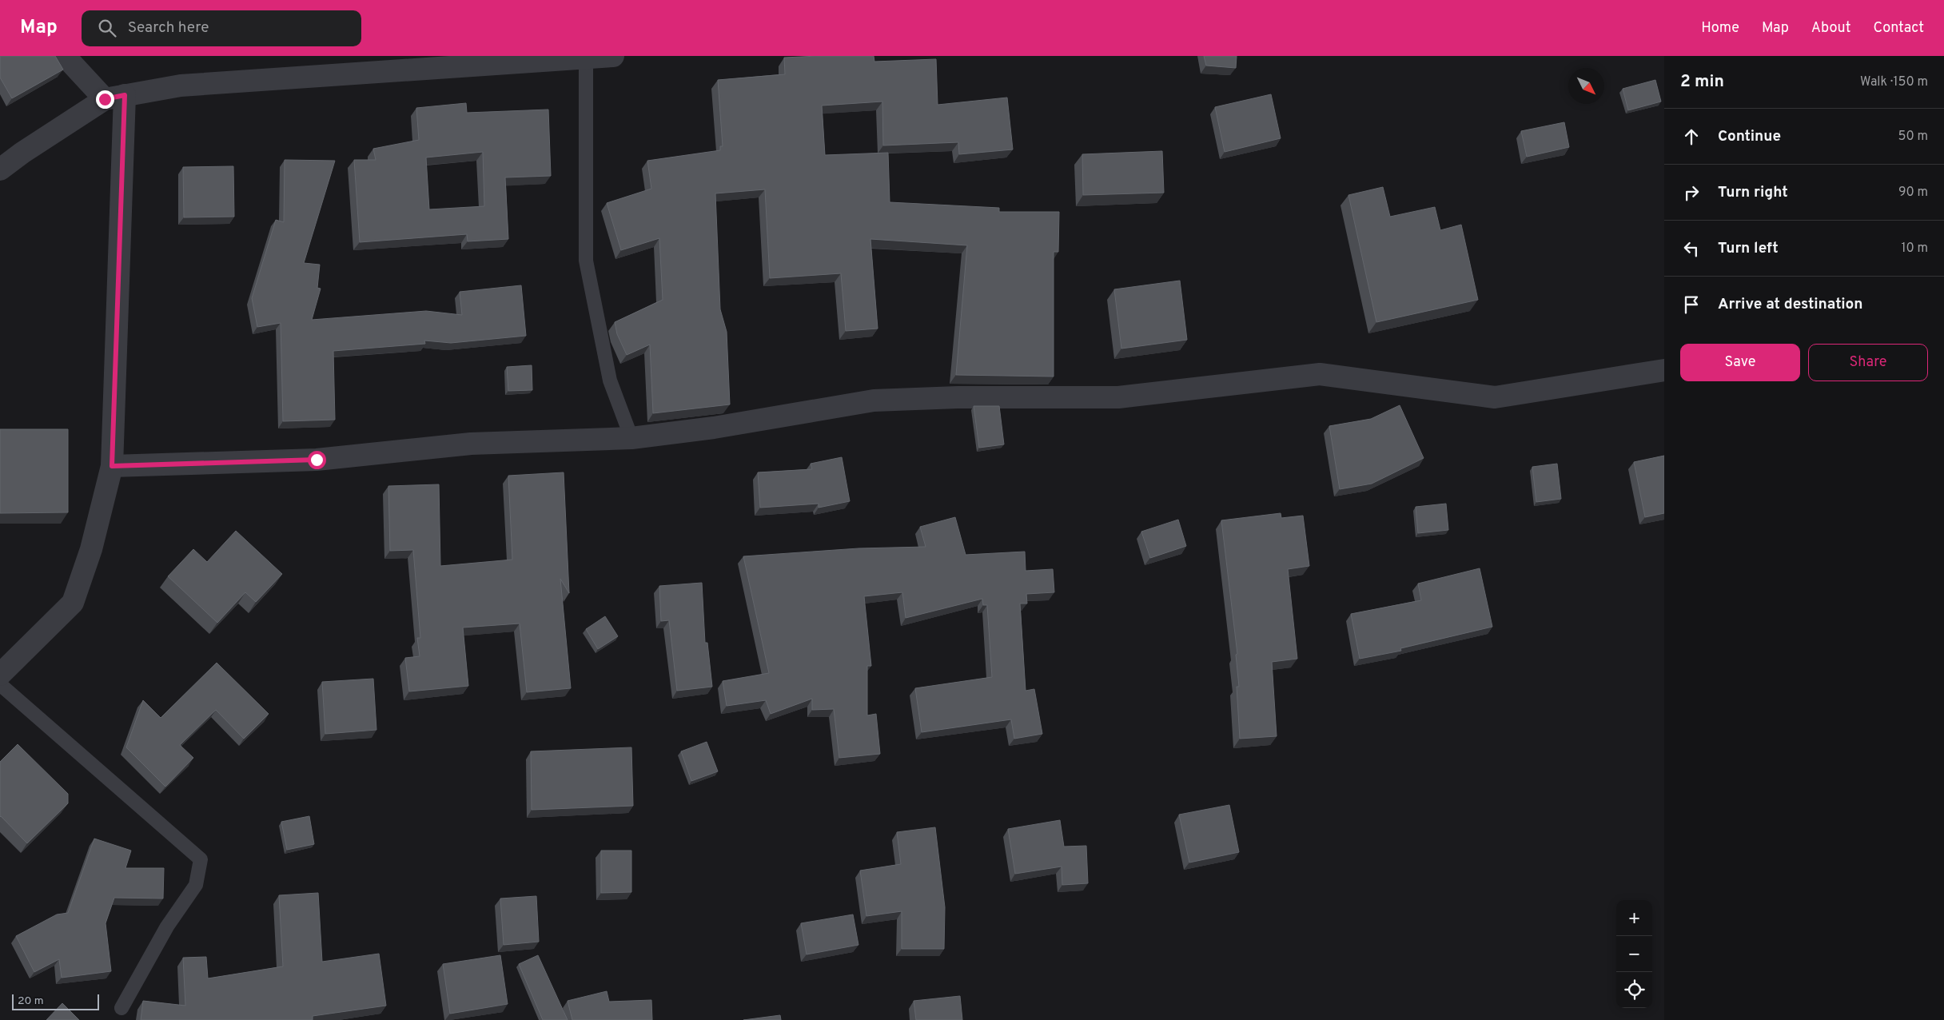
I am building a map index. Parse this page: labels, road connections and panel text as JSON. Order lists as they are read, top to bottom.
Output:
{
  "scale_bar": "20 m",
  "north": "bottom right",
  "page": {
    "header": "Map",
    "search": "Search here",
    "nav": [
      "Home",
      "Map",
      "About",
      "Contact"
    ],
    "heading": ["2 min", "Walk · 150 m"],
    "list": [
      ["Continue", "50 m"],
      ["Turn right", "90 m"],
      ["Turn left", "10 m"],
      "Arrive at destination"
    ],
    "buttons": ["Save", "Share"],
    "map_buttons": ["+", "−"],
    "scale": "20 m"
  }
}
